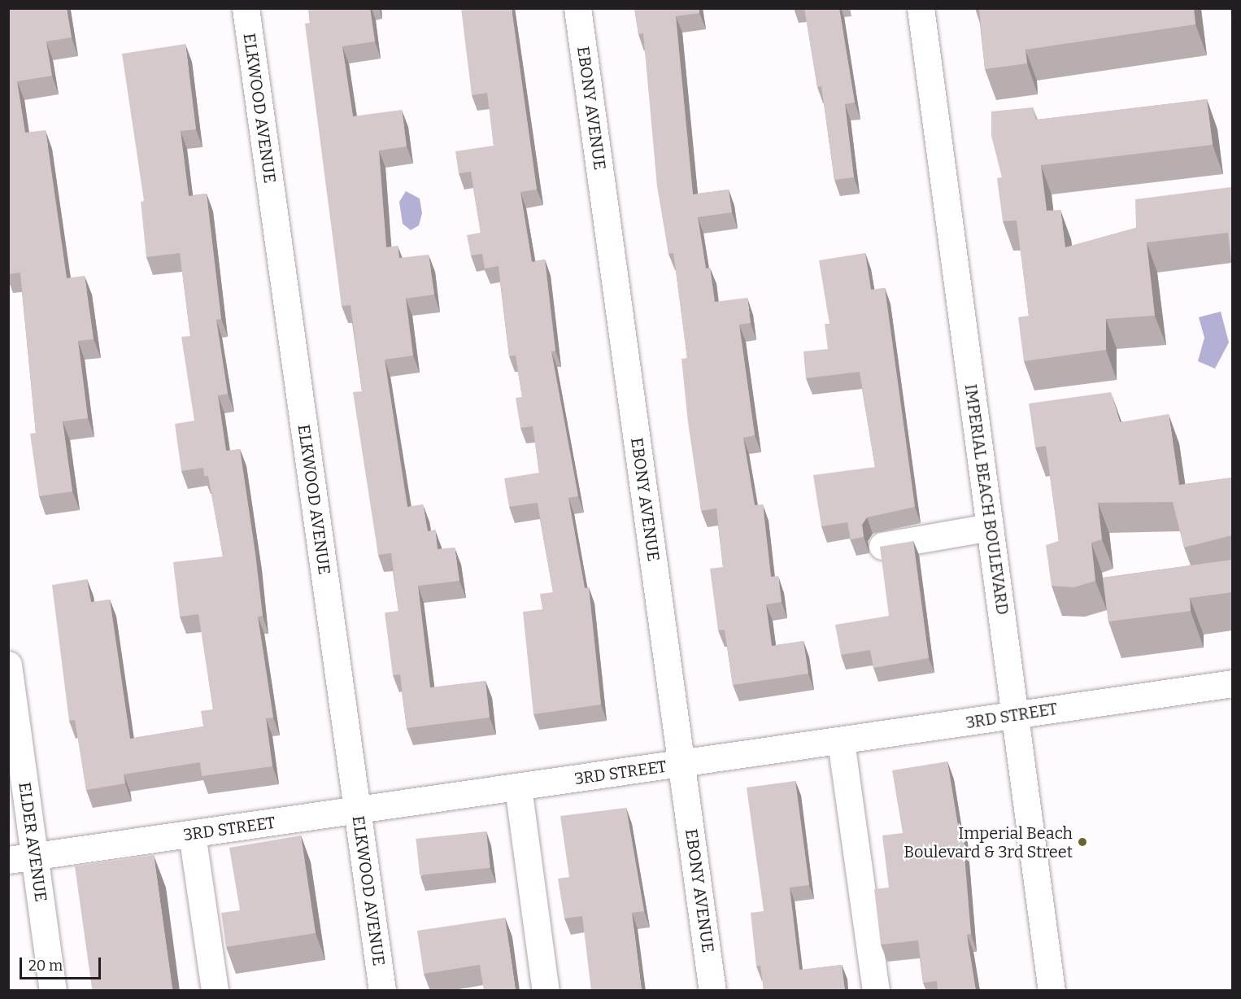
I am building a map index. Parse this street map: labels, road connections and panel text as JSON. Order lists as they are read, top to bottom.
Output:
{
  "streets": {
    "street": [
      "ELKWOOD AVENUE",
      "EBONY AVENUE",
      "IMPERIAL BEACH BOULEVARD",
      "3RD STREET",
      "ELDER AVENUE"
    ]
  },
  "crossings": [
    ["ELKWOOD AVENUE", "3RD STREET"],
    ["EBONY AVENUE", "3RD STREET"],
    ["IMPERIAL BEACH BOULEVARD", "3RD STREET"],
    ["3RD STREET", "ELDER AVENUE"]
  ],
  "places": ["Imperial Beach Boulevard & 3rd Street"],
  "scale_bar": "20 m"
}
